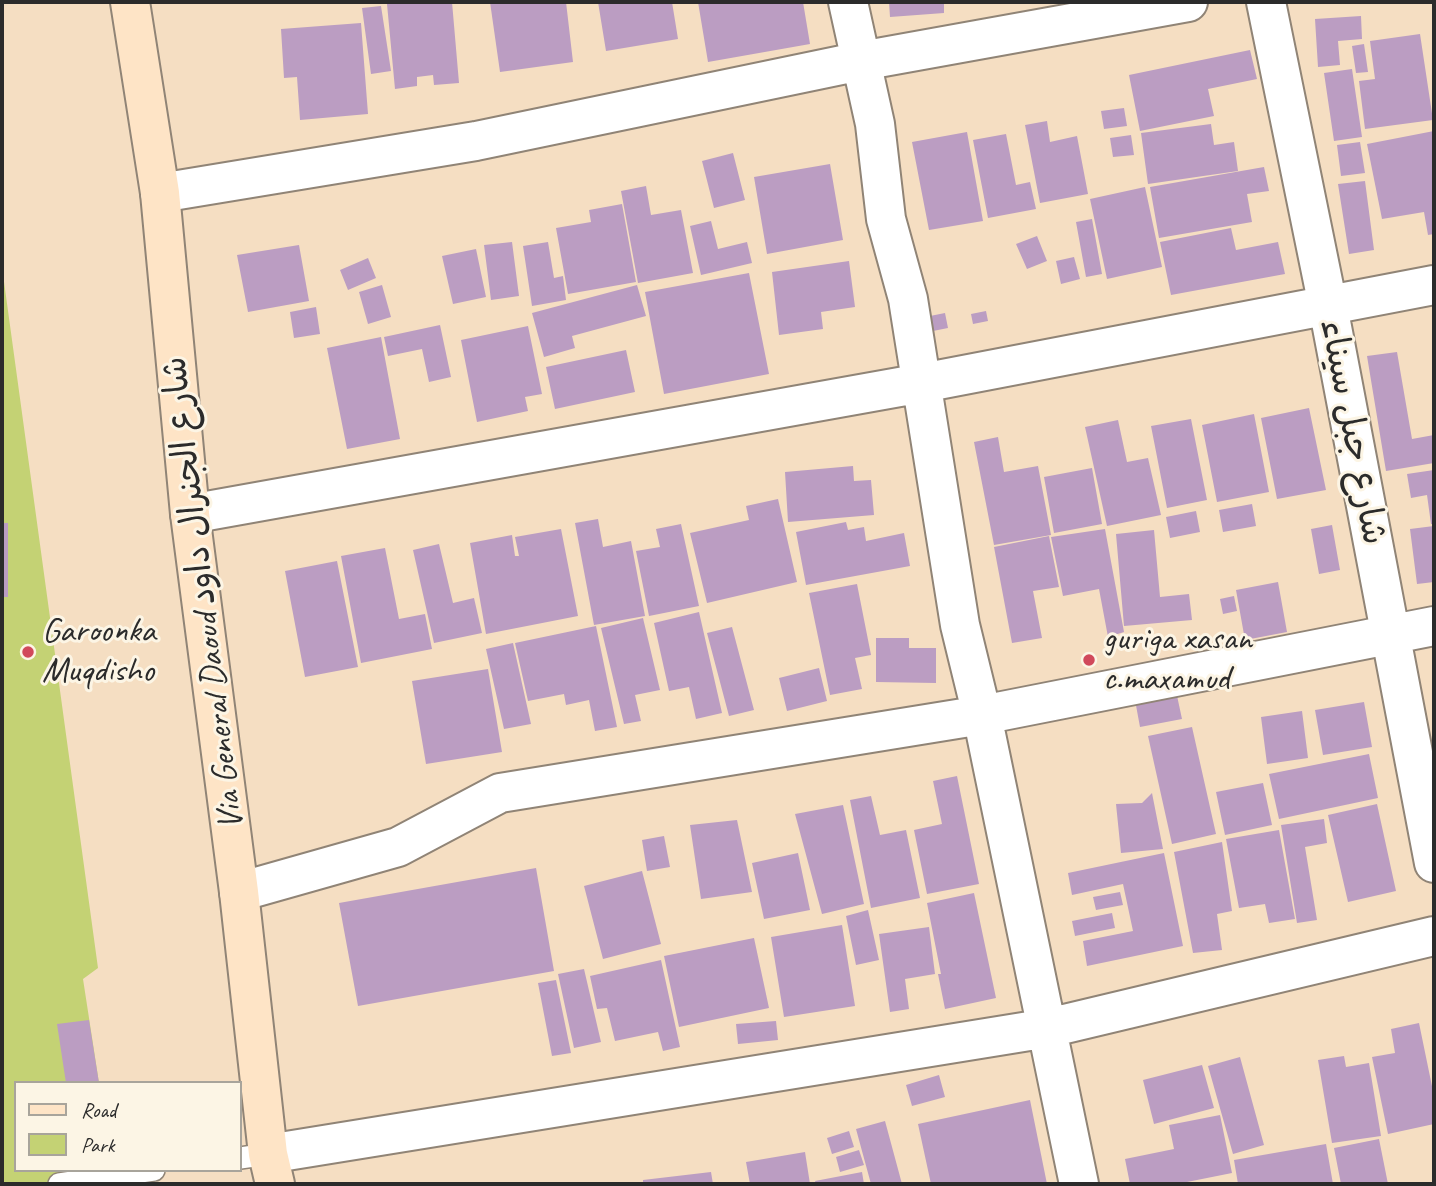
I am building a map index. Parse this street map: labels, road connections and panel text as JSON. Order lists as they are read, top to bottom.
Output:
{
  "streets": {
    "main road": ["Via General Daoud شارع الجنرال داود"],
    "street": ["شارع جبل سيناء"]
  },
  "places": ["Garoonka Muqdisho", "guriga xasan c.maxamud"],
  "legend": ["Road", "Park"]
}
